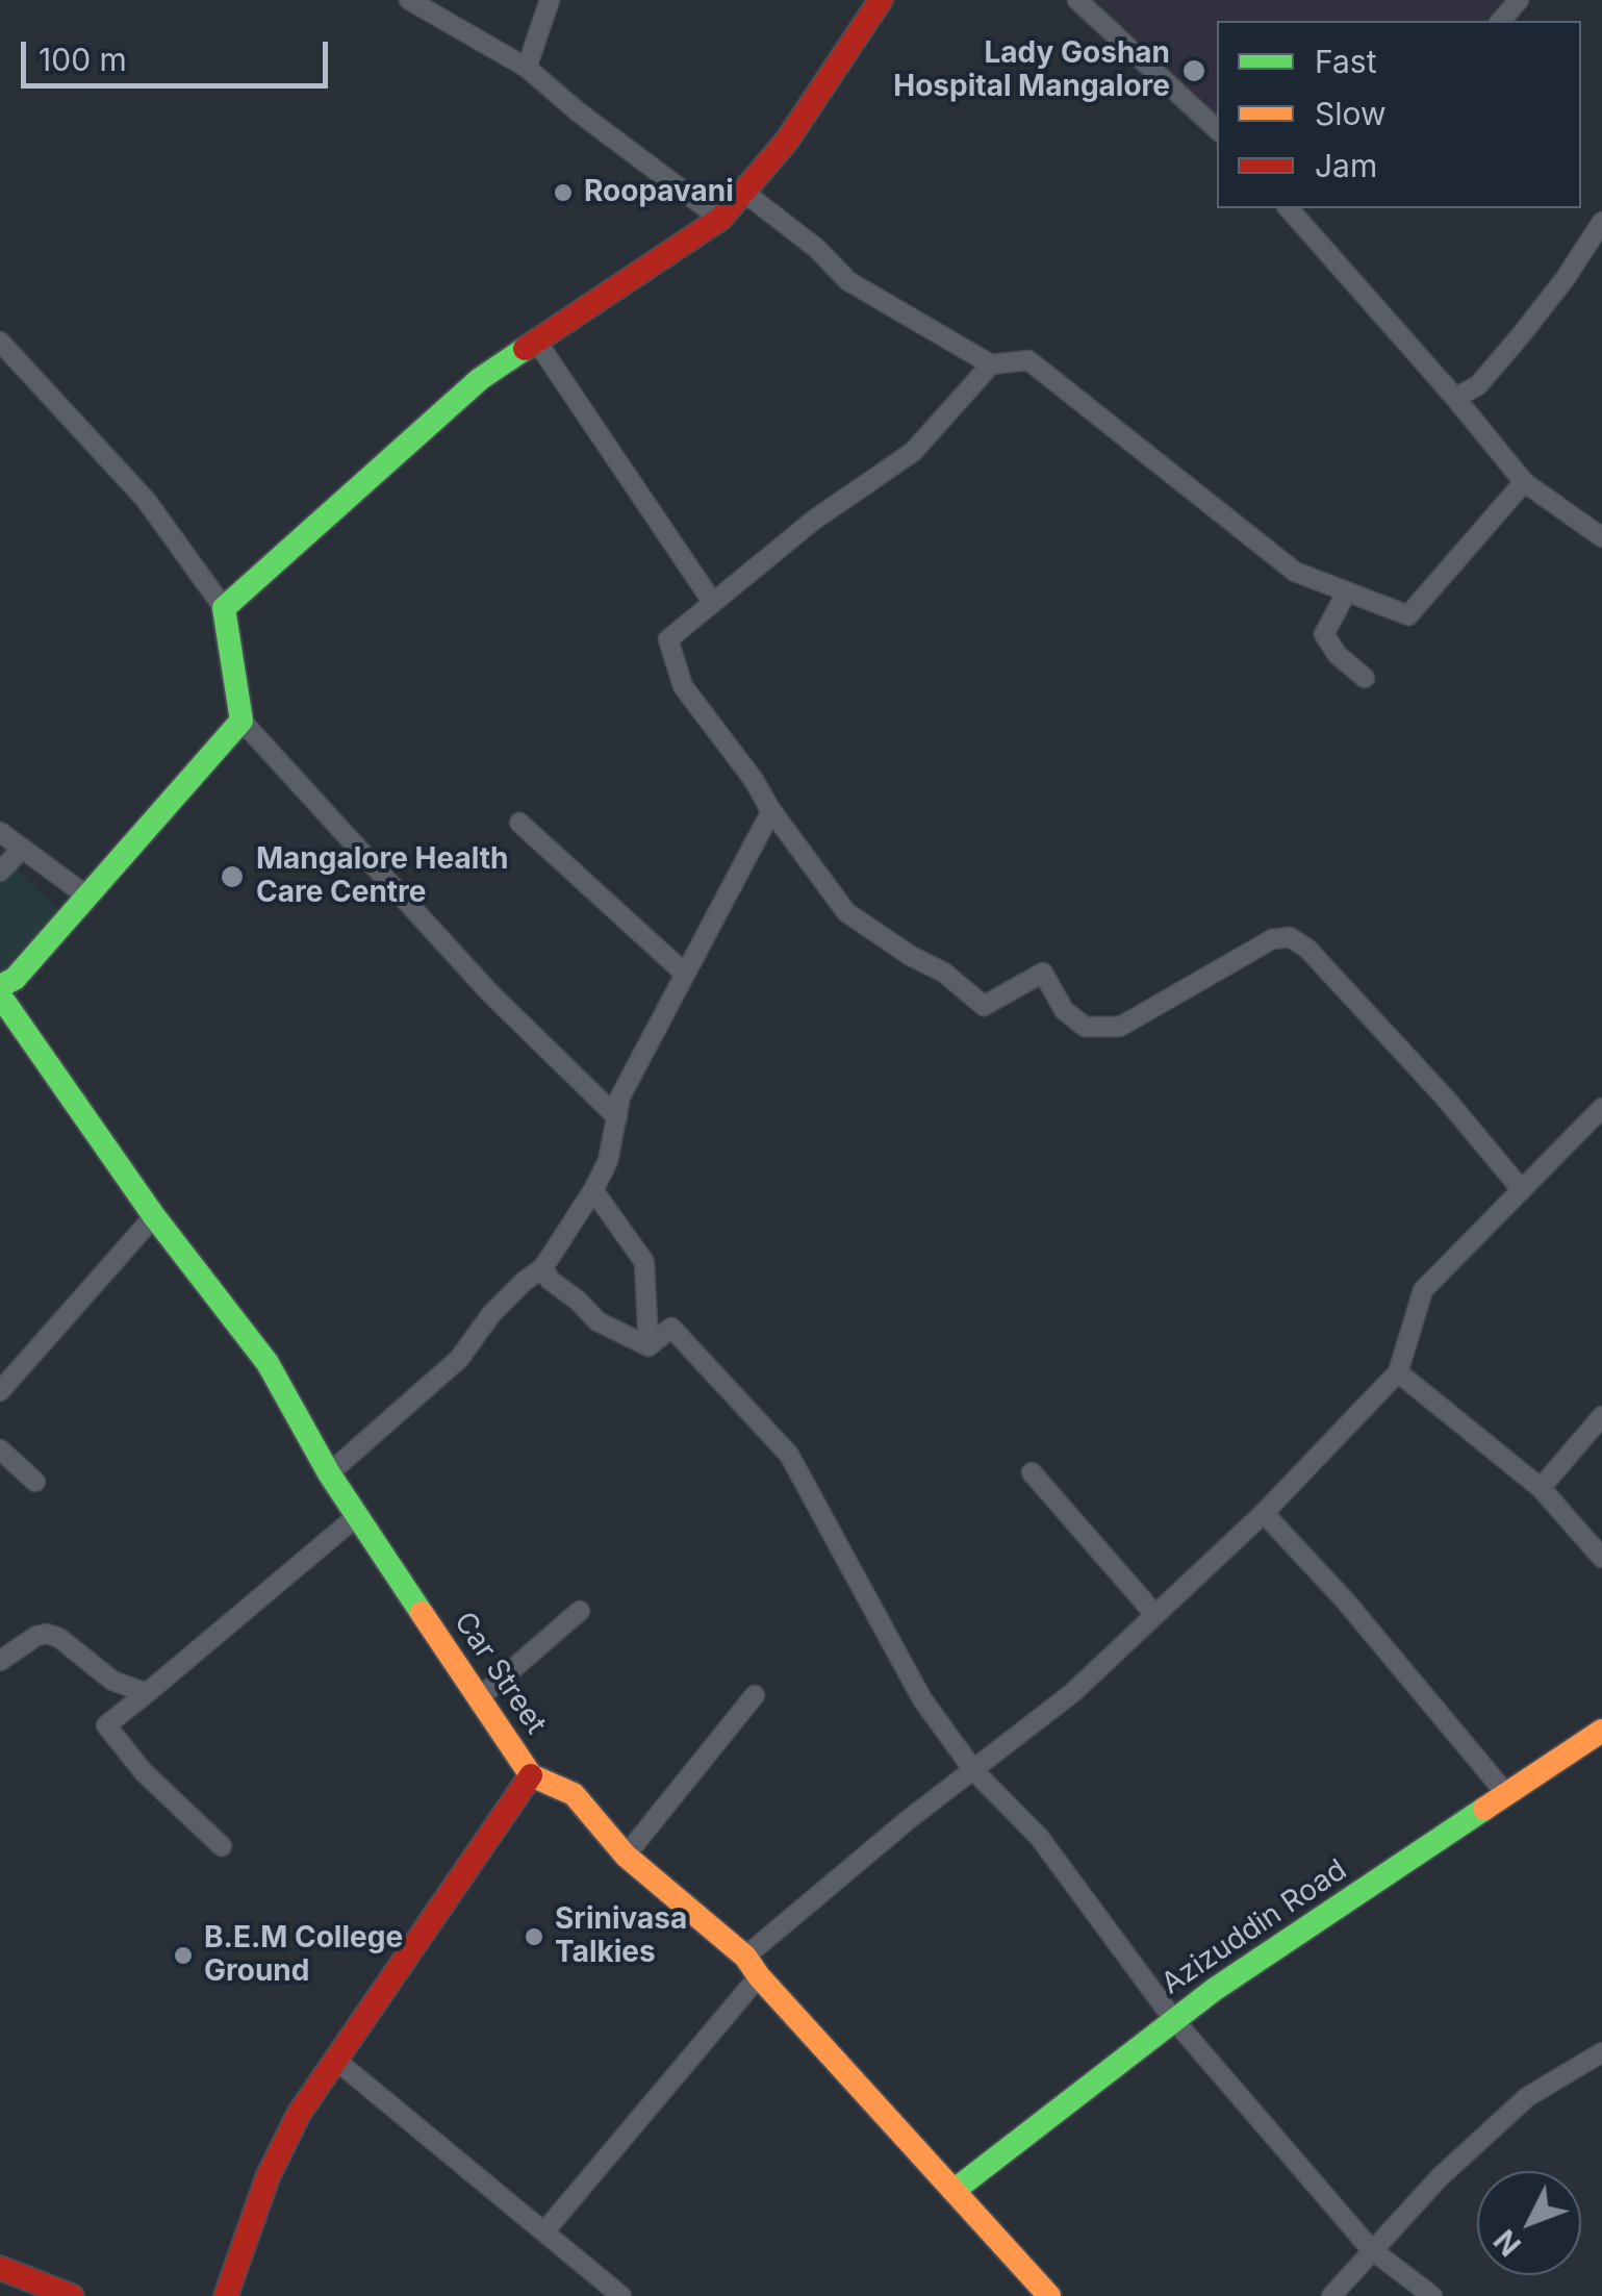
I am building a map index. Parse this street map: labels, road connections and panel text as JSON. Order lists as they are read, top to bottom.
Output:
{
  "streets": {
    "street": ["Car Street", "Azizuddin Road"]
  },
  "crossings": [
    ["Car Street", "Azizuddin Road"]
  ],
  "places": [
    "Lady Goshan Hospital Mangalore",
    "Roopavani",
    "Mangalore Health Care Centre",
    "Srinivasa Talkies",
    "B.E.M College Ground"
  ],
  "legend": ["Fast", "Slow", "Jam"],
  "scale_bar": "100 m",
  "north": "bottom left"
}
